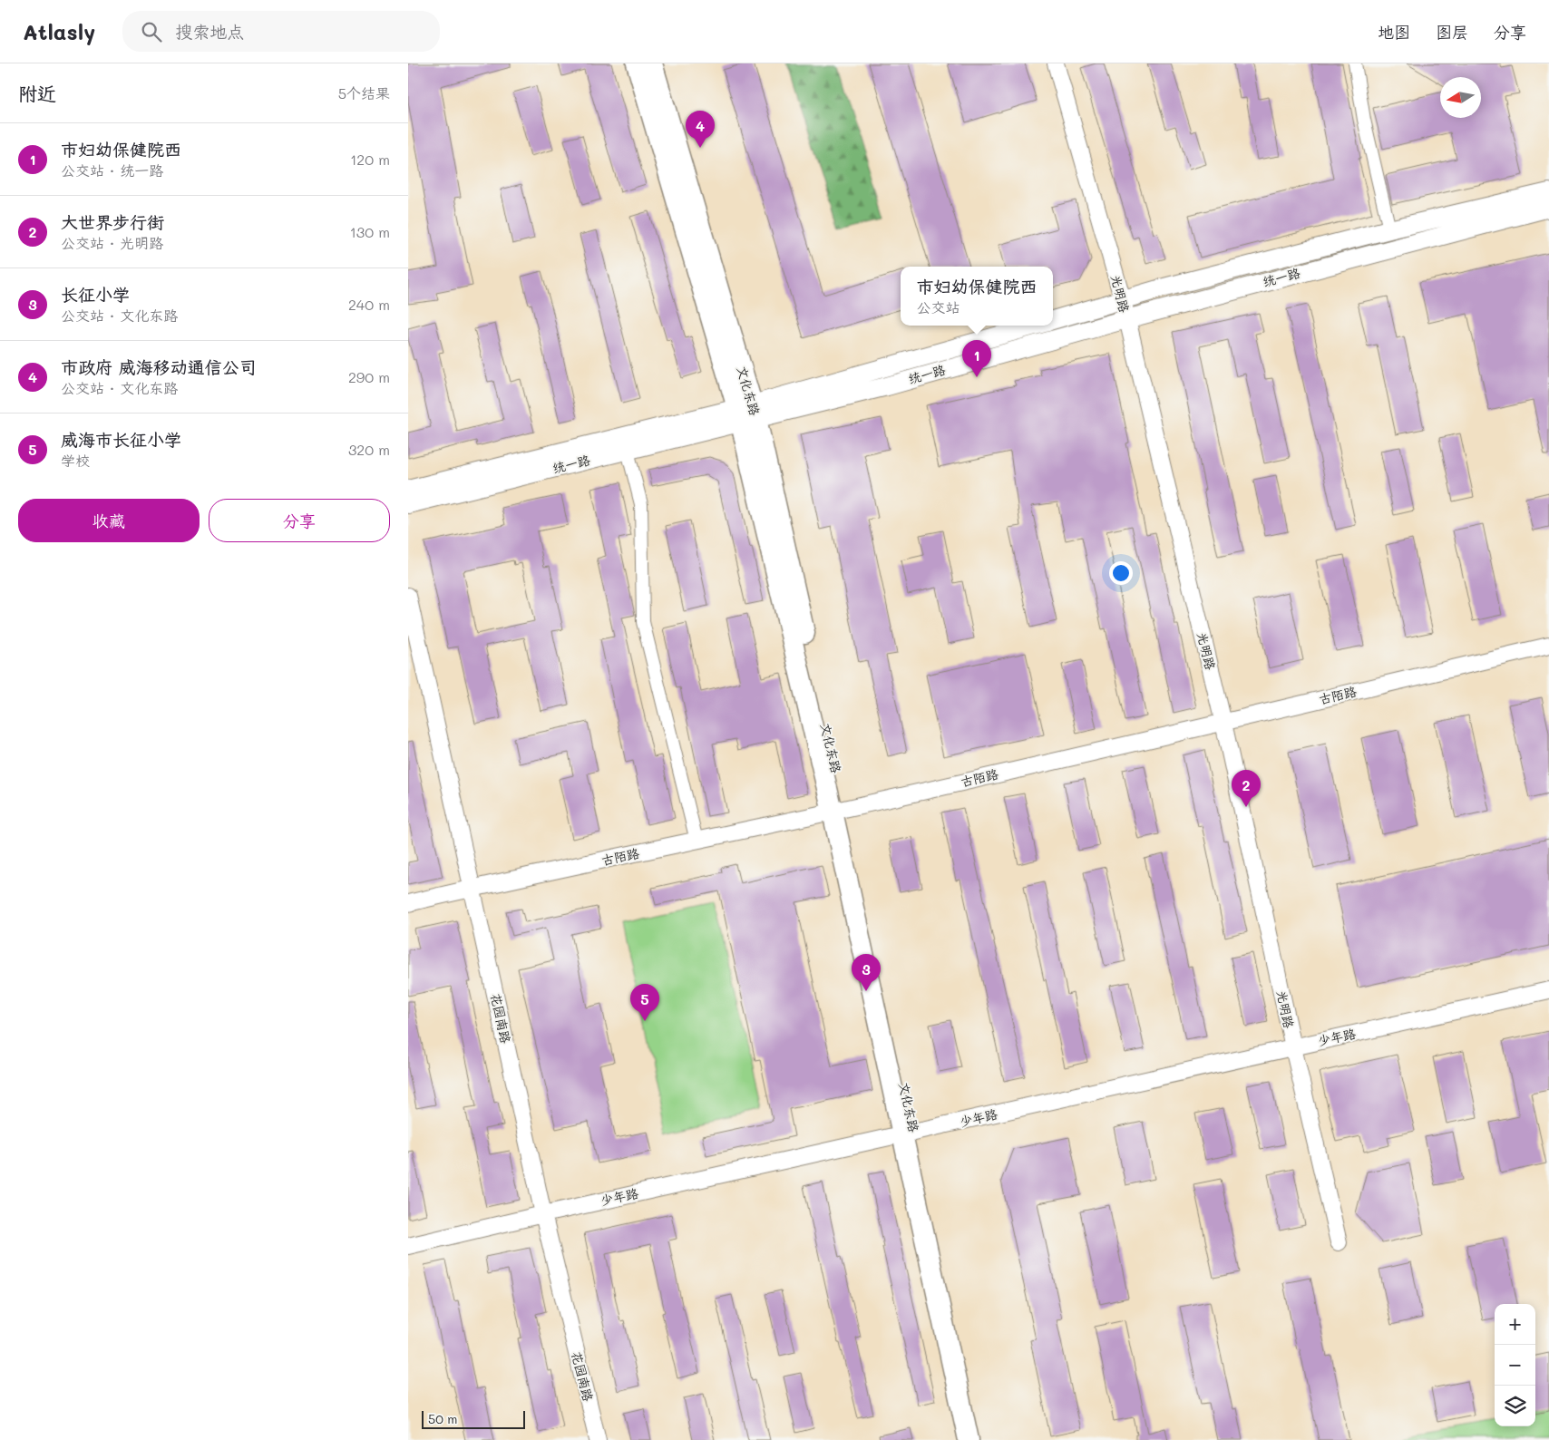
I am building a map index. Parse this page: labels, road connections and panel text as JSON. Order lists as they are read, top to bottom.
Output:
{
  "streets": {
    "main road": ["统一路", "文化东路"],
    "street": [
      "光明路",
      "古陌路",
      "花园南路",
      "少年路"
    ]
  },
  "crossings": [
    ["统一路", "光明路"],
    ["统一路", "文化东路"],
    ["光明路", "古陌路"],
    ["光明路", "少年路"],
    ["文化东路", "古陌路"],
    ["文化东路", "少年路"],
    ["古陌路", "花园南路"],
    ["花园南路", "少年路"]
  ],
  "scale_bar": "50 m",
  "north": "left",
  "page": {
    "header": "Atlasly",
    "search": "搜索地点",
    "nav": ["地图", "图层", "分享"],
    "heading": ["附近", "5个结果"],
    "pins": [
      "4",
      "1",
      "2",
      "3",
      "5"
    ],
    "list": [
      {
        "mark": "1",
        "name": "市妇幼保健院西",
        "note": "公交站 · 统一路",
        "value": "120 m"
      },
      {
        "mark": "2",
        "name": "大世界步行街",
        "note": "公交站 · 光明路",
        "value": "130 m"
      },
      {
        "mark": "3",
        "name": "长征小学",
        "note": "公交站 · 文化东路",
        "value": "240 m"
      },
      {
        "mark": "4",
        "name": "市政府 威海移动通信公司",
        "note": "公交站 · 文化东路",
        "value": "290 m"
      },
      {
        "mark": "5",
        "name": "威海市长征小学",
        "note": "学校",
        "value": "320 m"
      }
    ],
    "popup": ["市妇幼保健院西", "公交站"],
    "buttons": ["收藏", "分享"],
    "map_buttons": ["+", "−"],
    "scale": "50 m"
  }
}
